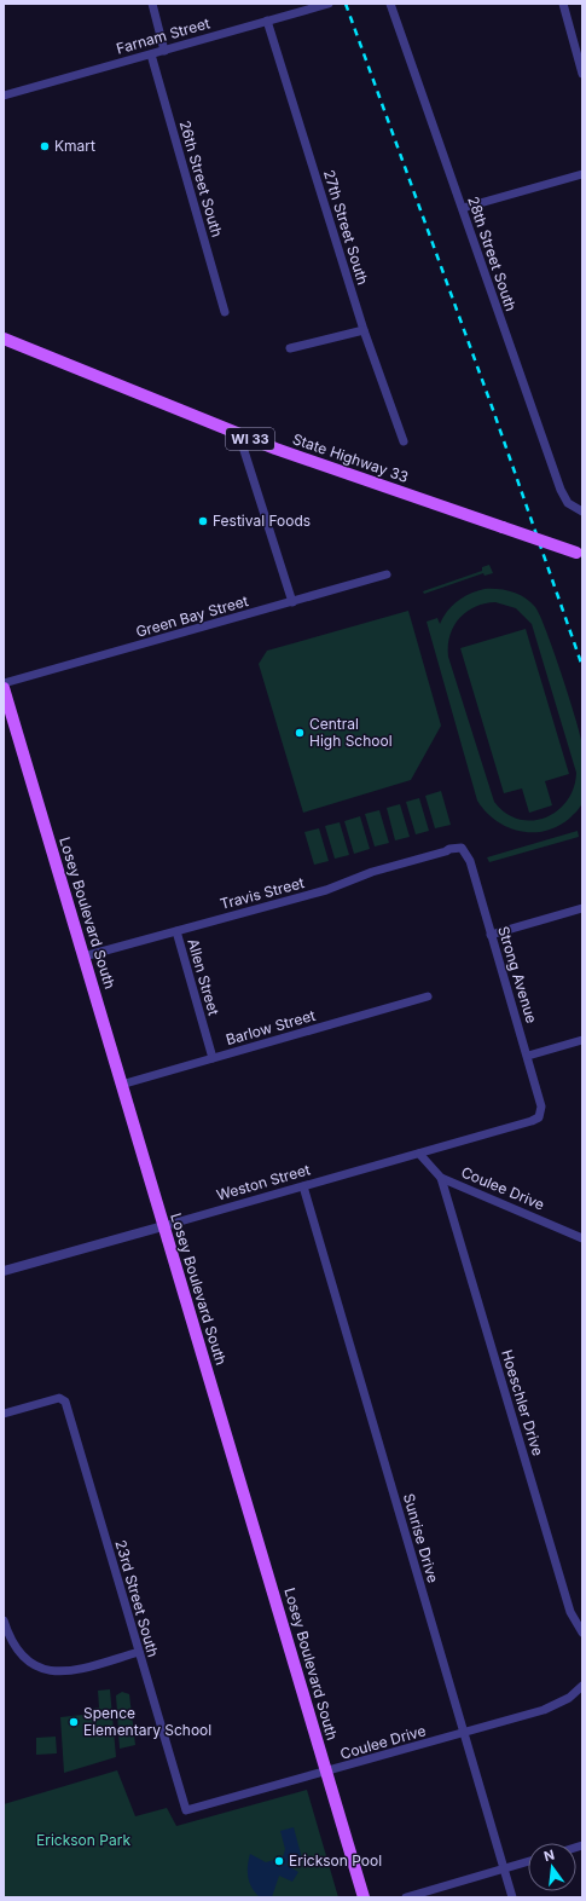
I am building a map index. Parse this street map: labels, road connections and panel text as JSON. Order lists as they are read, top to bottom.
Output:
{
  "streets": {
    "main road": ["WI 33", "State Highway 33", "Losey Boulevard South"],
    "street": [
      "Farnam Street",
      "26th Street South",
      "27th Street South",
      "28th Street South",
      "Green Bay Street",
      "Travis Street",
      "Strong Avenue",
      "Allen Street",
      "Barlow Street",
      "Weston Street",
      "Coulee Drive",
      "Hoeschler Drive",
      "Sunrise Drive",
      "23rd Street South"
    ]
  },
  "crossings": [
    ["Farnam Street", "26th Street South"],
    ["Farnam Street", "27th Street South"],
    ["Travis Street", "Losey Boulevard South"],
    ["Travis Street", "Strong Avenue"],
    ["Travis Street", "Allen Street"],
    ["Losey Boulevard South", "Barlow Street"],
    ["Losey Boulevard South", "Weston Street"],
    ["Losey Boulevard South", "Coulee Drive"],
    ["Strong Avenue", "Weston Street"],
    ["Allen Street", "Barlow Street"],
    ["Weston Street", "Coulee Drive"],
    ["Weston Street", "Sunrise Drive"],
    ["Coulee Drive", "Hoeschler Drive"],
    ["Coulee Drive", "Sunrise Drive"],
    ["Coulee Drive", "23rd Street South"]
  ],
  "parks": ["Erickson Park"],
  "places": [
    "Kmart",
    "Festival Foods",
    "Central High School",
    "Spence Elementary School",
    "Erickson Pool"
  ],
  "north": "top"
}
